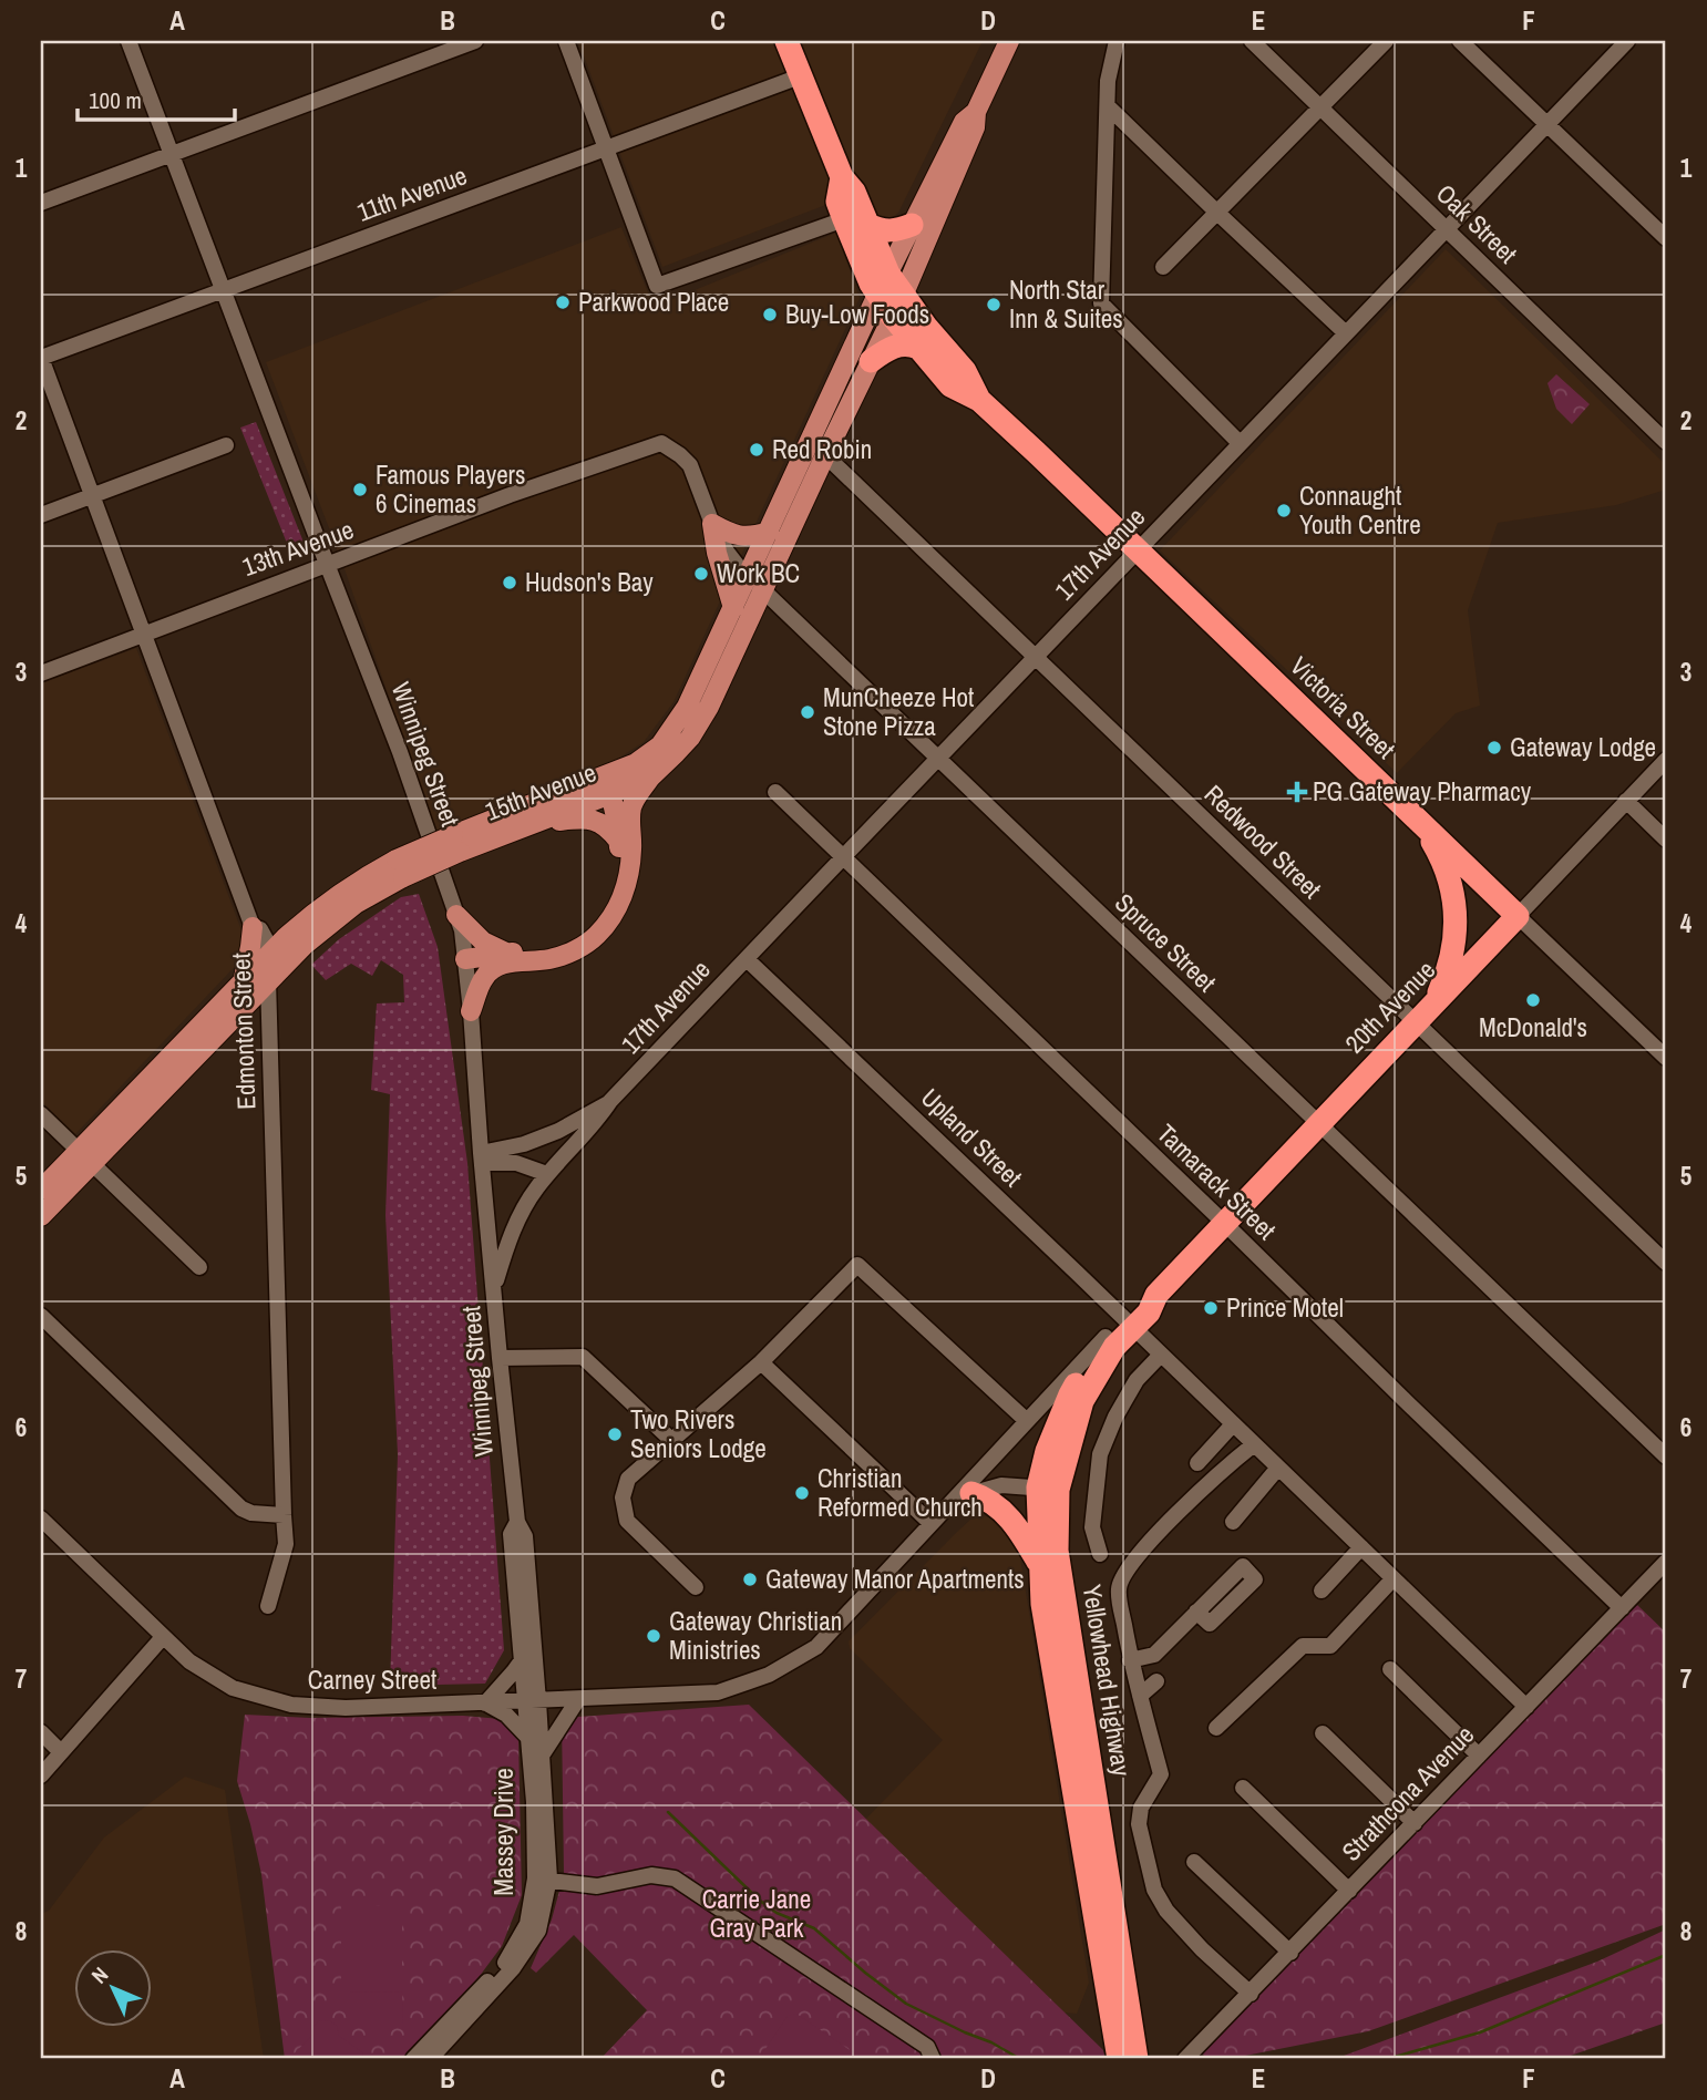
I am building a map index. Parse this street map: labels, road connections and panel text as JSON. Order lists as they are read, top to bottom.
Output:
{
  "streets": {
    "highway": ["Victoria Street", "20th Avenue", "Yellowhead Highway"],
    "main road": ["15th Avenue"],
    "street": [
      "11th Avenue",
      "Oak Street",
      "13th Avenue",
      "17th Avenue",
      "Winnipeg Street",
      "Redwood Street",
      "Spruce Street",
      "Edmonton Street",
      "Upland Street",
      "Tamarack Street",
      "Carney Street",
      "Strathcona Avenue",
      "Massey Drive"
    ]
  },
  "crossings": [
    ["11th Avenue", "Victoria Street"],
    ["11th Avenue", "Winnipeg Street"],
    ["11th Avenue", "Edmonton Street"],
    ["Oak Street", "17th Avenue"],
    ["13th Avenue", "Winnipeg Street"],
    ["13th Avenue", "Spruce Street"],
    ["13th Avenue", "Edmonton Street"],
    ["17th Avenue", "Victoria Street"],
    ["17th Avenue", "Winnipeg Street"],
    ["17th Avenue", "Redwood Street"],
    ["17th Avenue", "Spruce Street"],
    ["17th Avenue", "Upland Street"],
    ["17th Avenue", "Tamarack Street"],
    ["Victoria Street", "15th Avenue"],
    ["Victoria Street", "20th Avenue"],
    ["Winnipeg Street", "20th Avenue"],
    ["Winnipeg Street", "Carney Street"],
    ["Winnipeg Street", "Massey Drive"],
    ["15th Avenue", "Redwood Street"],
    ["15th Avenue", "Spruce Street"],
    ["15th Avenue", "Edmonton Street"],
    ["Redwood Street", "20th Avenue"],
    ["Spruce Street", "20th Avenue"],
    ["20th Avenue", "Upland Street"],
    ["20th Avenue", "Tamarack Street"],
    ["20th Avenue", "Carney Street"],
    ["20th Avenue", "Yellowhead Highway"],
    ["20th Avenue", "Massey Drive"],
    ["Upland Street", "Yellowhead Highway"],
    ["Upland Street", "Strathcona Avenue"],
    ["Tamarack Street", "Strathcona Avenue"],
    ["Carney Street", "Massey Drive"]
  ],
  "parks": ["Carrie Jane Gray Park"],
  "places": {
    "other": [
      "Parkwood Place",
      "North Star Inn & Suites",
      "Buy-Low Foods",
      "Red Robin",
      "Famous Players 6 Cinemas",
      "Connaught Youth Centre",
      "Work BC",
      "Hudson's Bay",
      "MunCheeze Hot Stone Pizza",
      "Gateway Lodge",
      "McDonald's",
      "Prince Motel",
      "Two Rivers Seniors Lodge",
      "Christian Reformed Church",
      "Gateway Manor Apartments",
      "Gateway Christian Ministries"
    ],
    "health": ["PG Gateway Pharmacy"]
  },
  "scale_bar": "100 m",
  "north": "top left",
  "grid": {
    "columns": [
      "A",
      "B",
      "C",
      "D",
      "E",
      "F"
    ],
    "rows": [
      "1",
      "2",
      "3",
      "4",
      "5",
      "6",
      "7",
      "8"
    ]
  }
}
